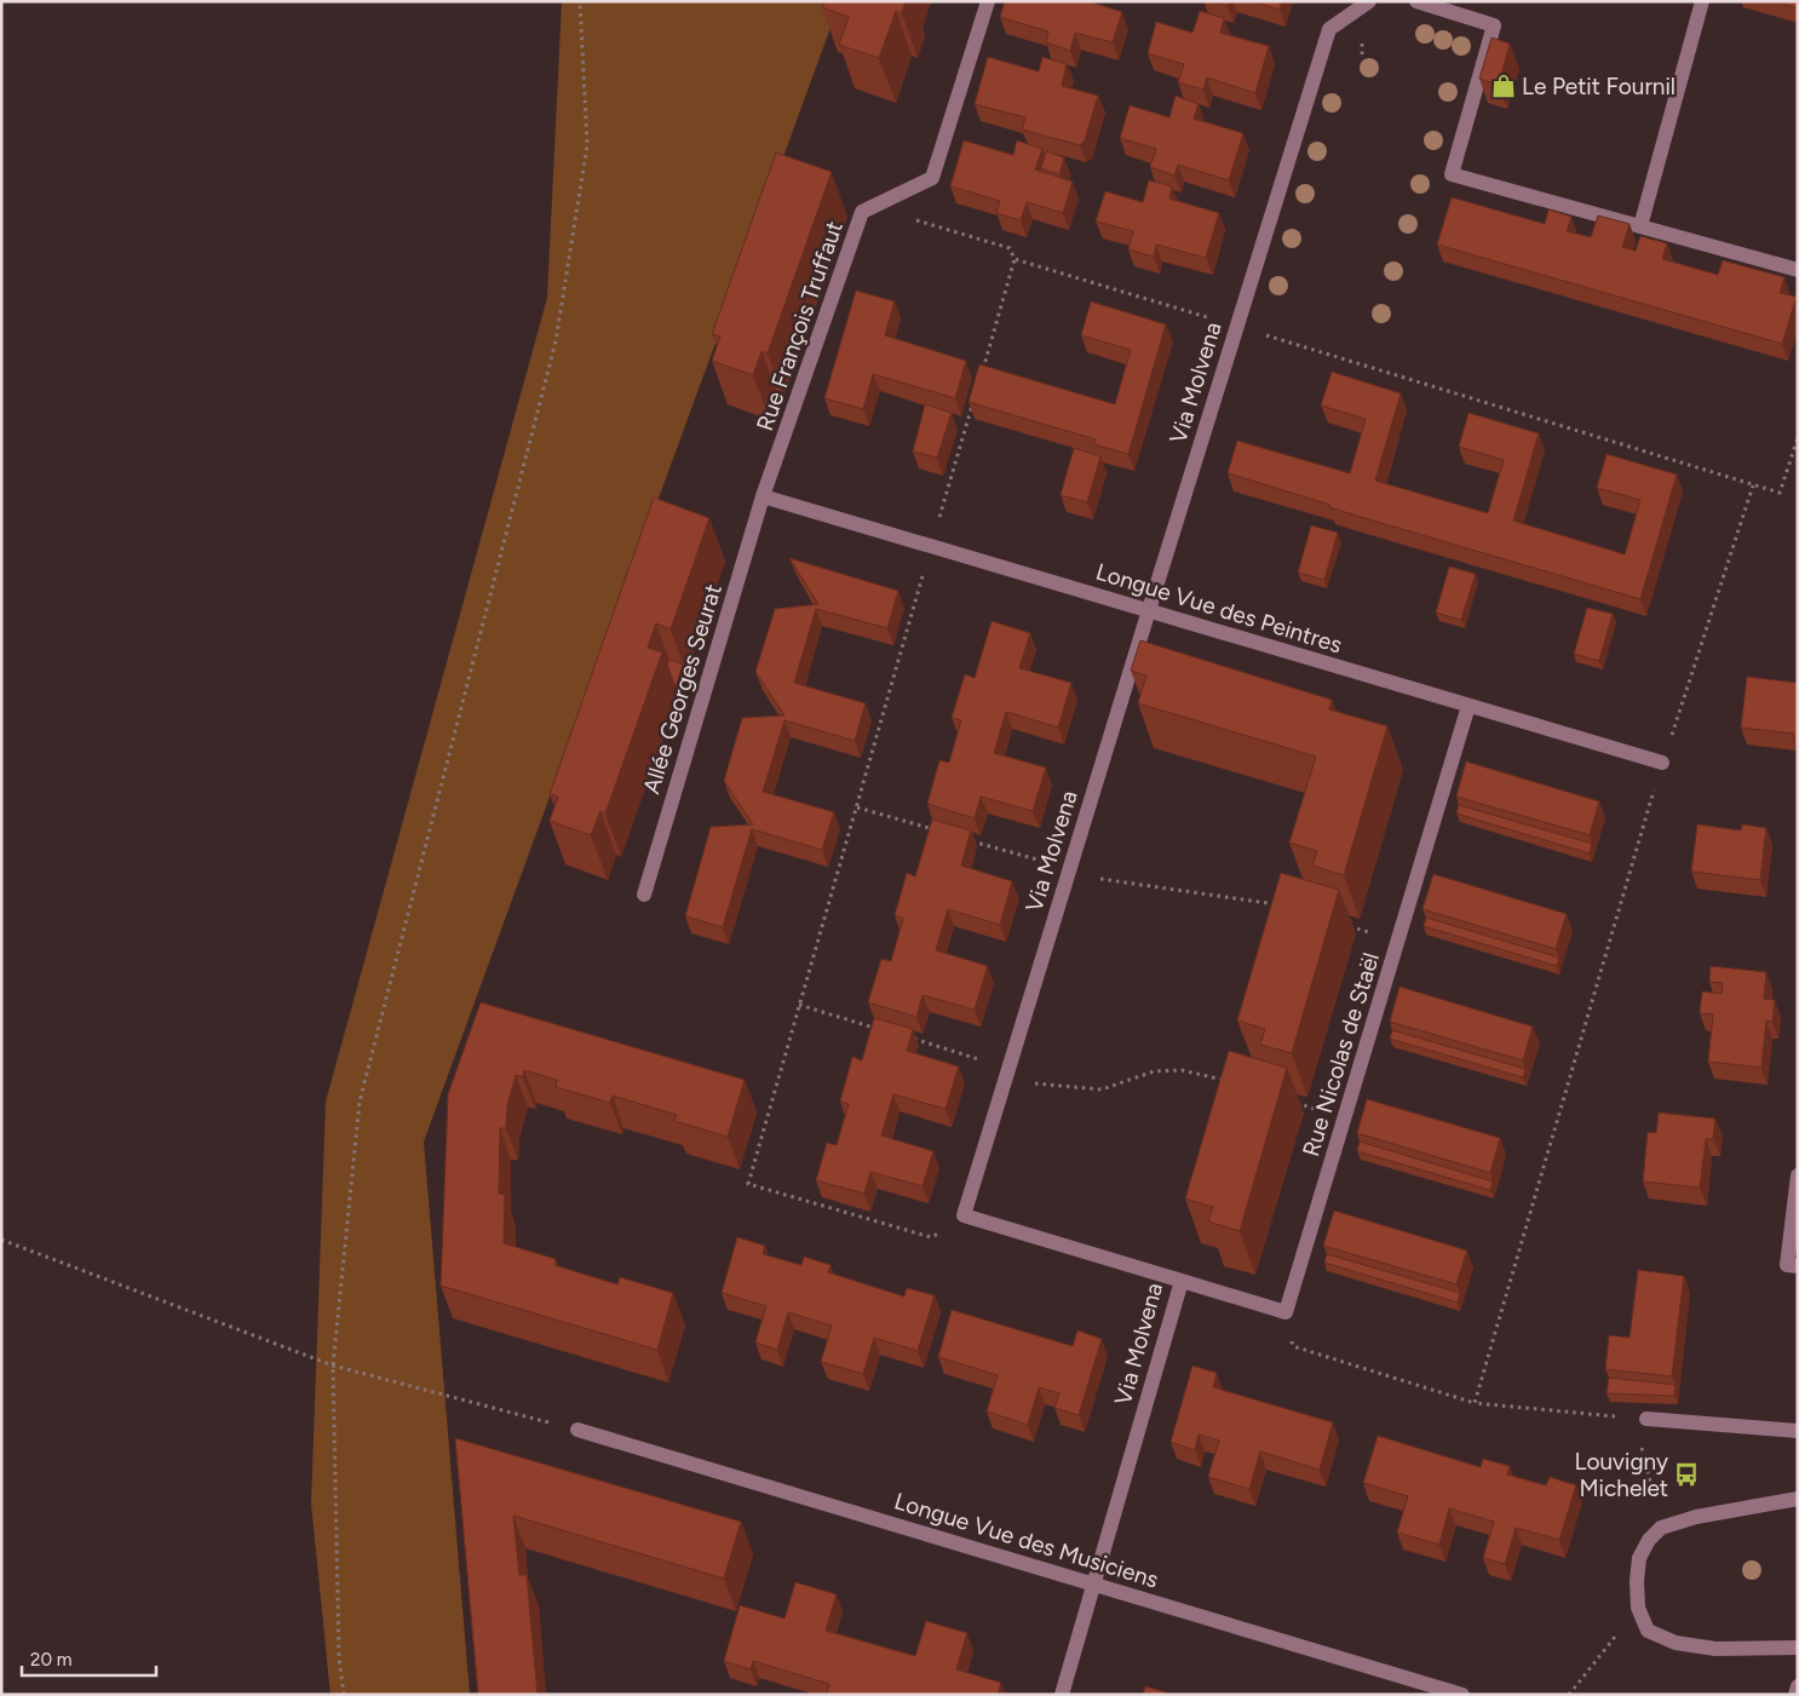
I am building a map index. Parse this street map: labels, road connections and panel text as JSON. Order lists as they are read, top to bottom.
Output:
{
  "streets": {
    "street": [
      "Rue François Truffaut",
      "Via Molvena",
      "Longue Vue des Peintres",
      "Allée Georges Seurat",
      "Rue Nicolas de Staël",
      "Longue Vue des Musiciens"
    ]
  },
  "crossings": [
    ["Rue François Truffaut", "Longue Vue des Peintres"],
    ["Rue François Truffaut", "Allée Georges Seurat"],
    ["Via Molvena", "Longue Vue des Peintres"],
    ["Via Molvena", "Longue Vue des Musiciens"],
    ["Longue Vue des Peintres", "Allée Georges Seurat"],
    ["Longue Vue des Peintres", "Rue Nicolas de Staël"]
  ],
  "places": {
    "shop": ["Le Petit Fournil"],
    "bus stop": ["Louvigny Michelet"]
  },
  "scale_bar": "20 m"
}
